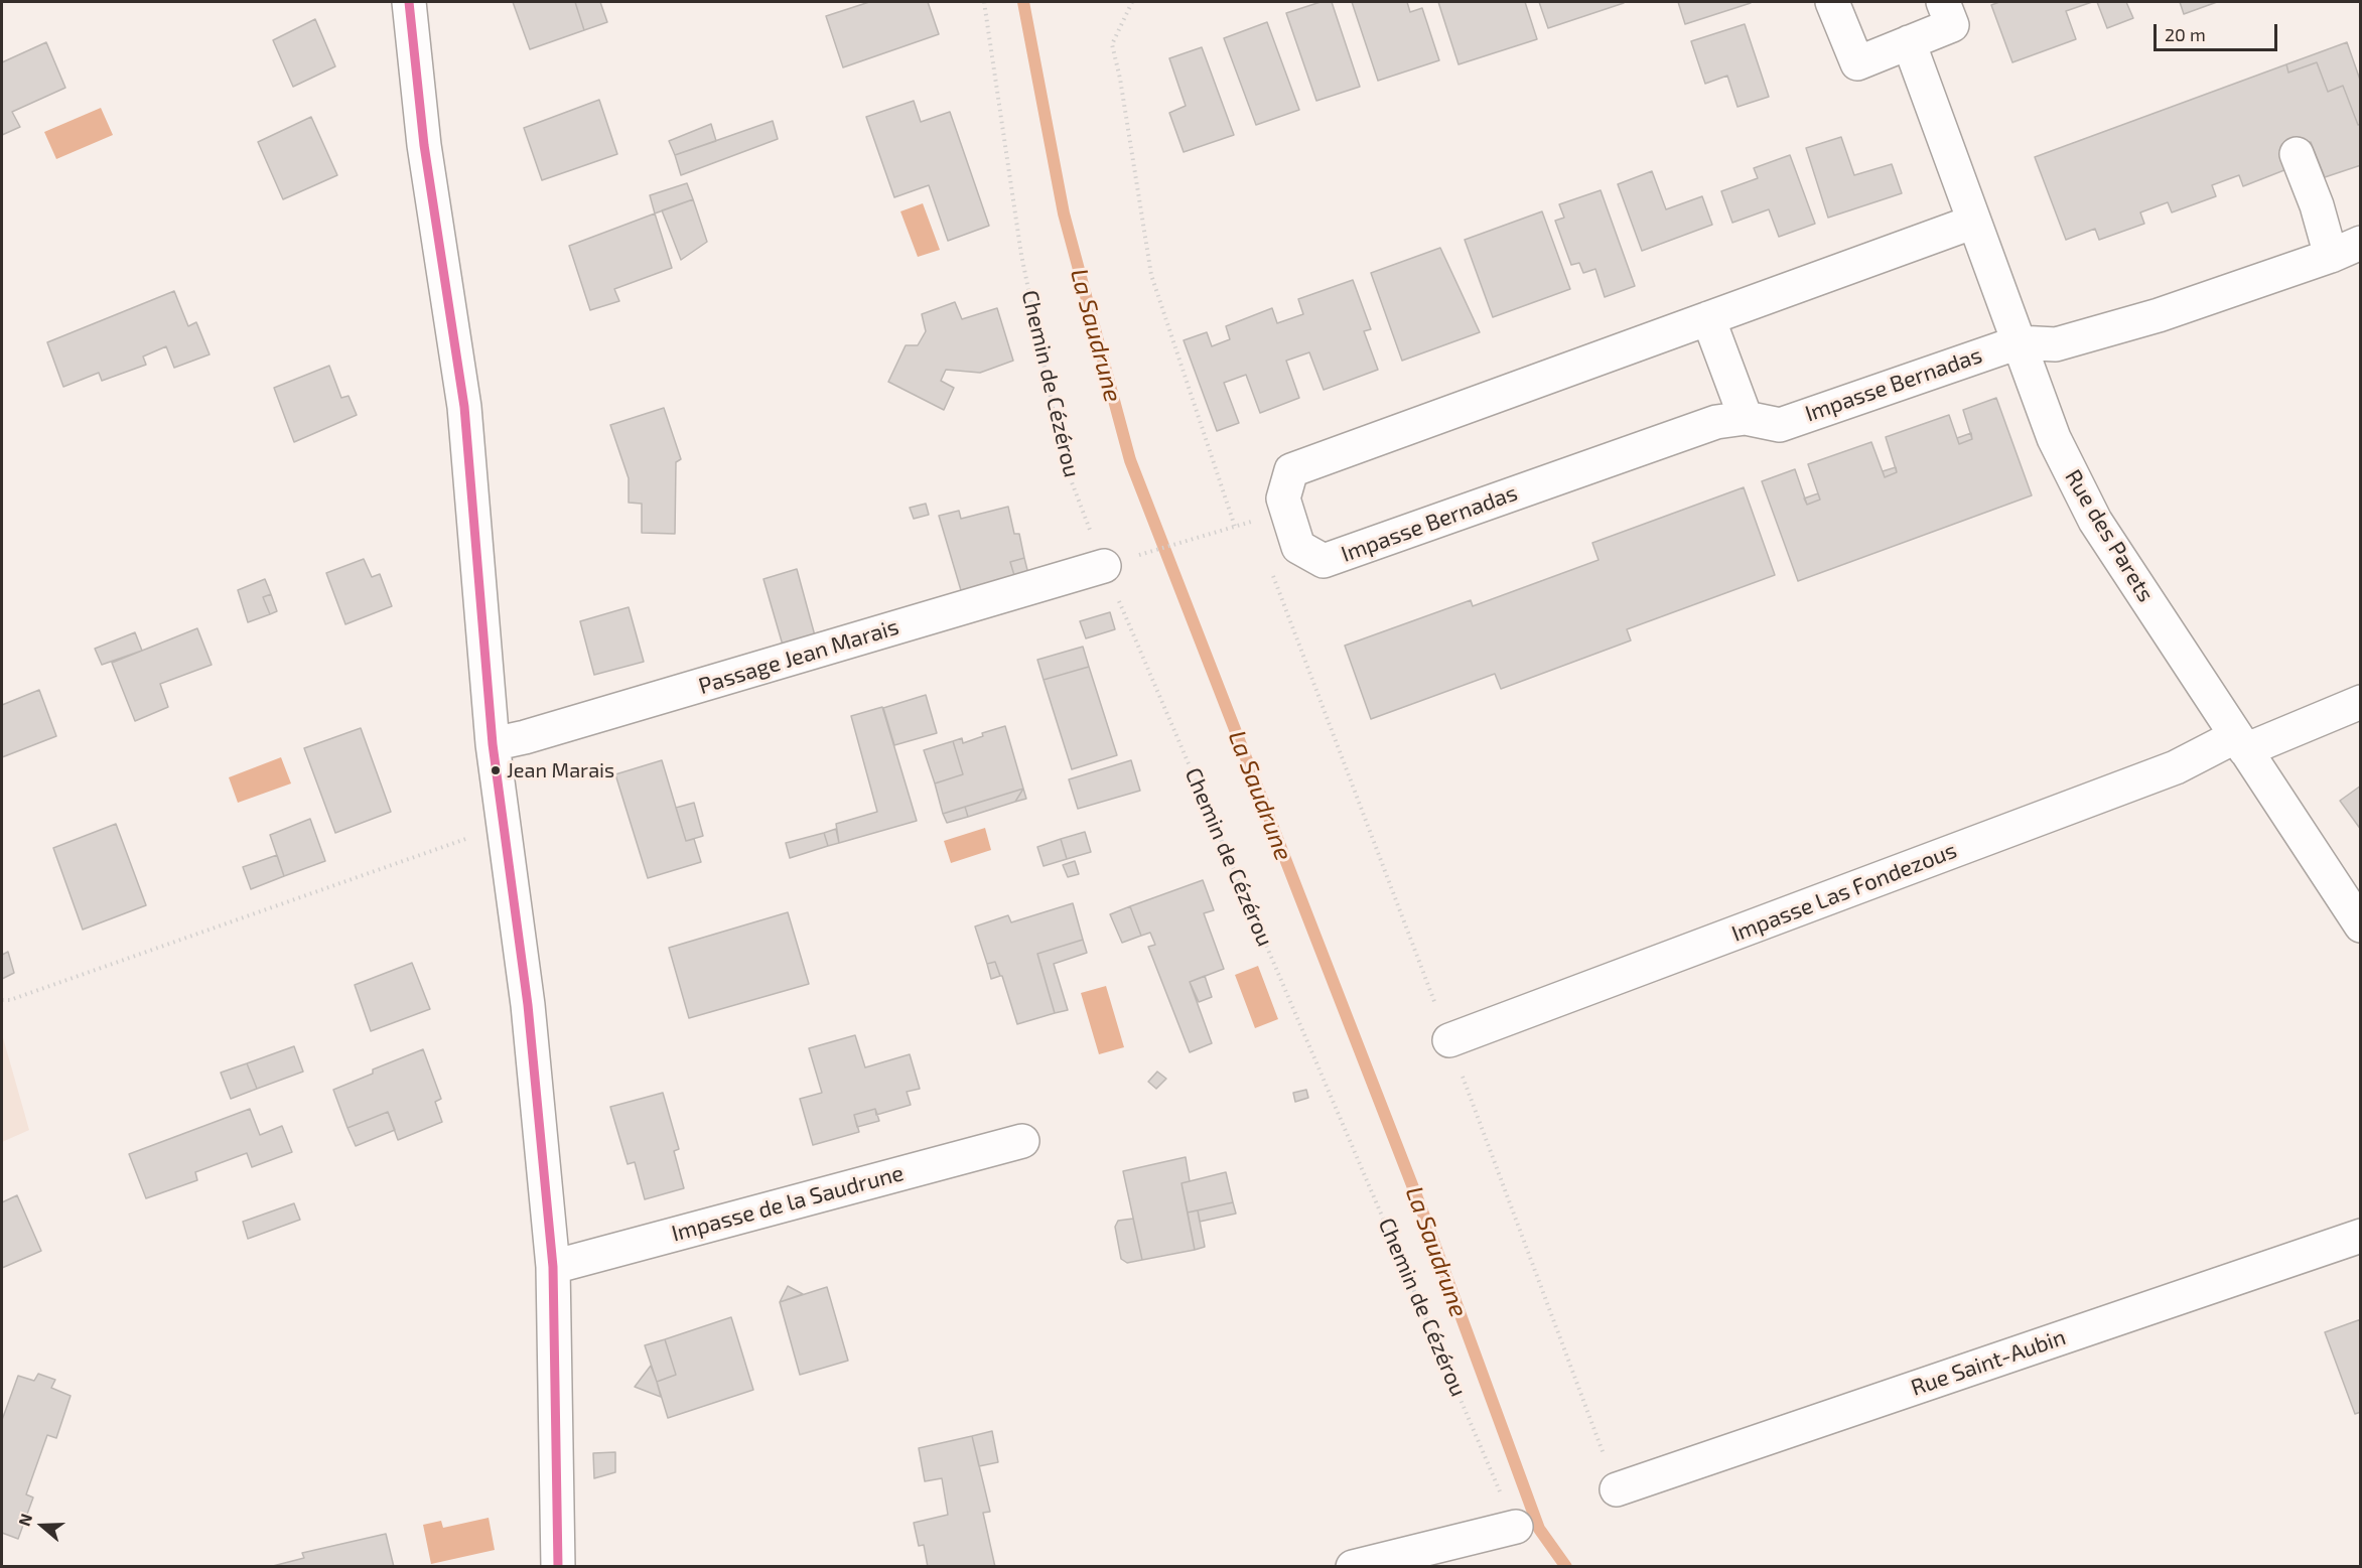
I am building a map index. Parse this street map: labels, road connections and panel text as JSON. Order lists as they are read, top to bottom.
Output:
{
  "streets": {
    "street": [
      "Impasse Bernadas",
      "Rue des Parets",
      "Passage Jean Marais",
      "Impasse Las Fondezous",
      "Impasse de la Saudrune",
      "Rue Saint-Aubin"
    ],
    "path": ["Chemin de Cézérou"]
  },
  "crossings": [
    ["Chemin de Cézérou", "Passage Jean Marais"],
    ["Impasse Bernadas", "Rue des Parets"],
    ["Rue des Parets", "Impasse Las Fondezous"]
  ],
  "water": ["La Saudrune"],
  "places": ["Jean Marais"],
  "scale_bar": "20 m",
  "north": "left"
}
